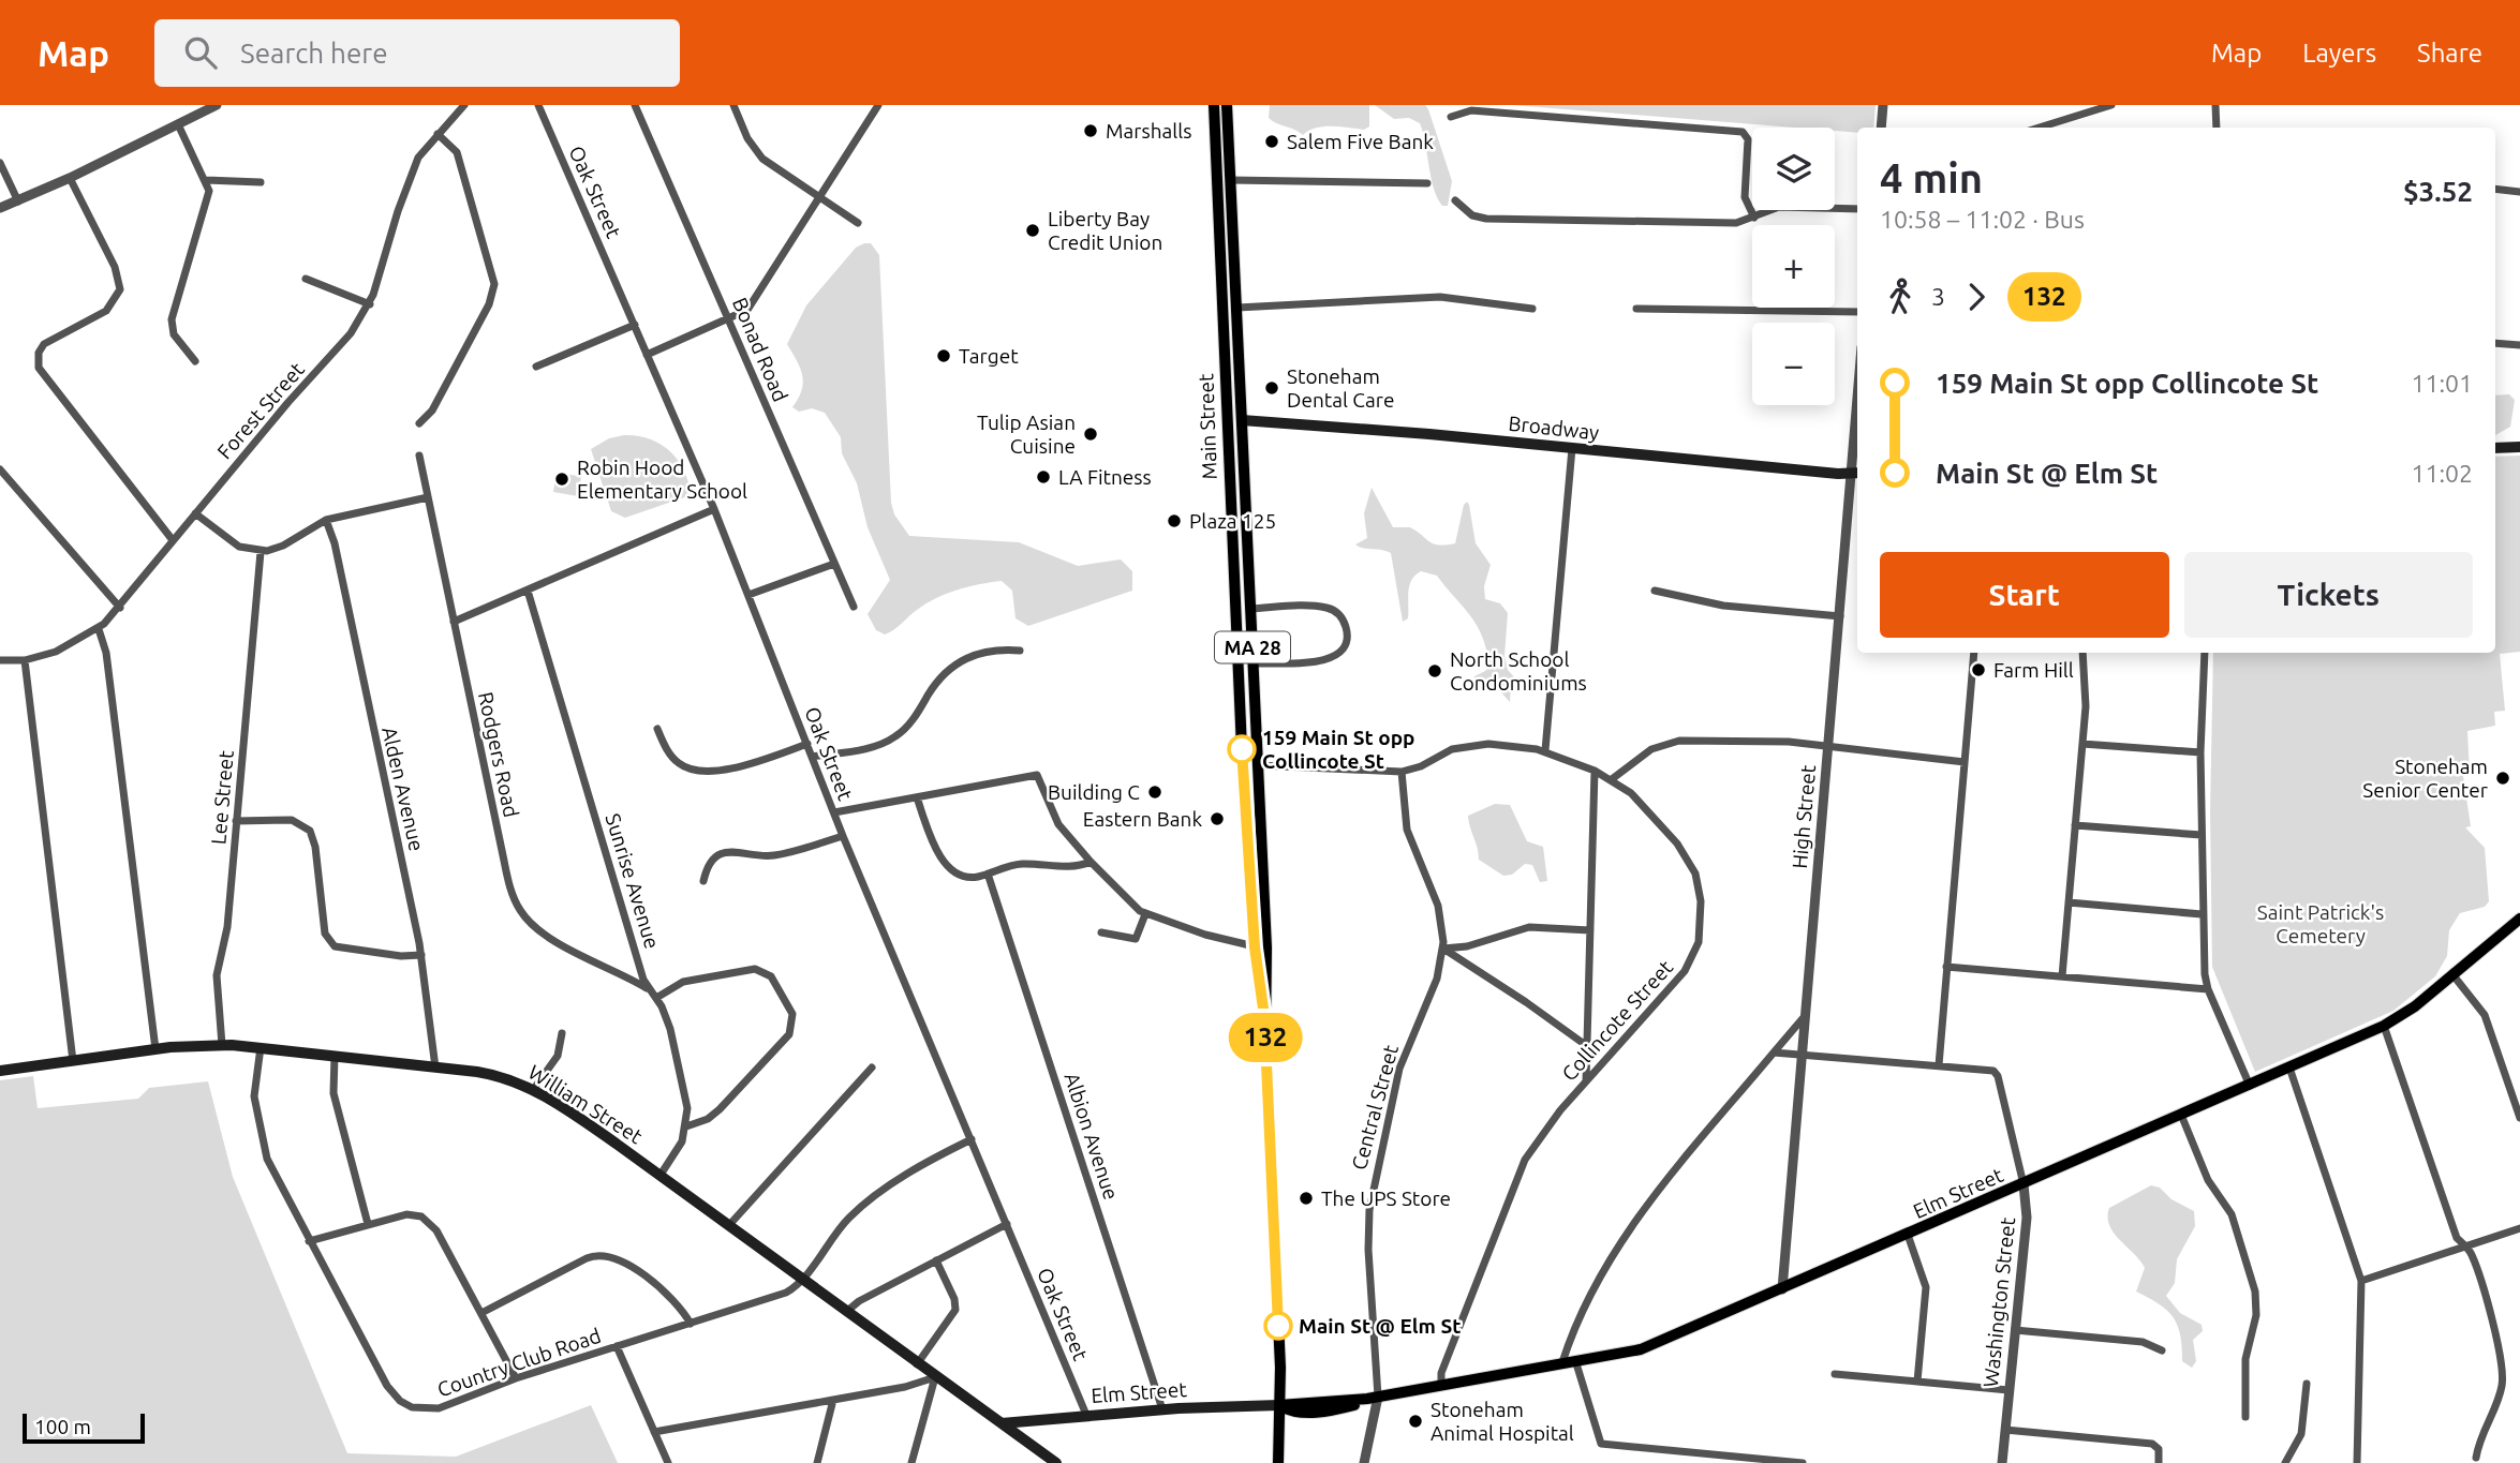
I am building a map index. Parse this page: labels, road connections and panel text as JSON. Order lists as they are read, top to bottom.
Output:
{
  "streets": {
    "main road": [
      "Main Street",
      "Broadway",
      "MA 28",
      "William Street",
      "Elm Street"
    ],
    "street": [
      "Oak Street",
      "Bonad Road",
      "Forest Street",
      "Rodgers Road",
      "Alden Avenue",
      "Lee Street",
      "High Street",
      "Sunrise Avenue",
      "Collincote Street",
      "Central Street",
      "Albion Avenue",
      "Washington Street",
      "Country Club Road"
    ]
  },
  "crossings": [
    ["Oak Street", "Elm Street"],
    ["Main Street", "Broadway"],
    ["Main Street", "Collincote Street"],
    ["Main Street", "Elm Street"],
    ["Broadway", "High Street"],
    ["Rodgers Road", "Sunrise Avenue"],
    ["Alden Avenue", "William Street"],
    ["Lee Street", "William Street"],
    ["High Street", "Elm Street"],
    ["High Street", "Washington Street"],
    ["Sunrise Avenue", "William Street"],
    ["Collincote Street", "Central Street"],
    ["Collincote Street", "Elm Street"],
    ["William Street", "Elm Street"],
    ["William Street", "Country Club Road"],
    ["Central Street", "Elm Street"],
    ["Albion Avenue", "Elm Street"],
    ["Elm Street", "Washington Street"]
  ],
  "parks": ["Saint Patrick's Cemetery"],
  "places": [
    "Marshalls",
    "Salem Five Bank",
    "Liberty Bay Credit Union",
    "Target",
    "Stoneham Dental Care",
    "Tulip Asian Cuisine",
    "LA Fitness",
    "Robin Hood Elementary School",
    "Plaza 125",
    "Farm Hill",
    "North School Condominiums",
    "159 Main St opp Collincote St",
    "Stoneham Senior Center",
    "Building C",
    "Eastern Bank",
    "The UPS Store",
    "Main St @ Elm St",
    "Stoneham Animal Hospital"
  ],
  "lines": ["bus line 132"],
  "scale_bar": "100 m",
  "page": {
    "header": "Map",
    "search": "Search here",
    "nav": ["Map", "Layers", "Share"],
    "on_map": "132",
    "map_buttons": ["+", "−"],
    "heading": ["4 min", "10:58 – 11:02 · Bus", "$3.52"],
    "legs": ["3", "132"],
    "list": [
      {
        "name": "159 Main St opp Collincote St",
        "value": "11:01"
      },
      {
        "name": "Main St @ Elm St",
        "value": "11:02"
      }
    ],
    "buttons": ["Start", "Tickets"],
    "scale": "100 m"
  }
}
